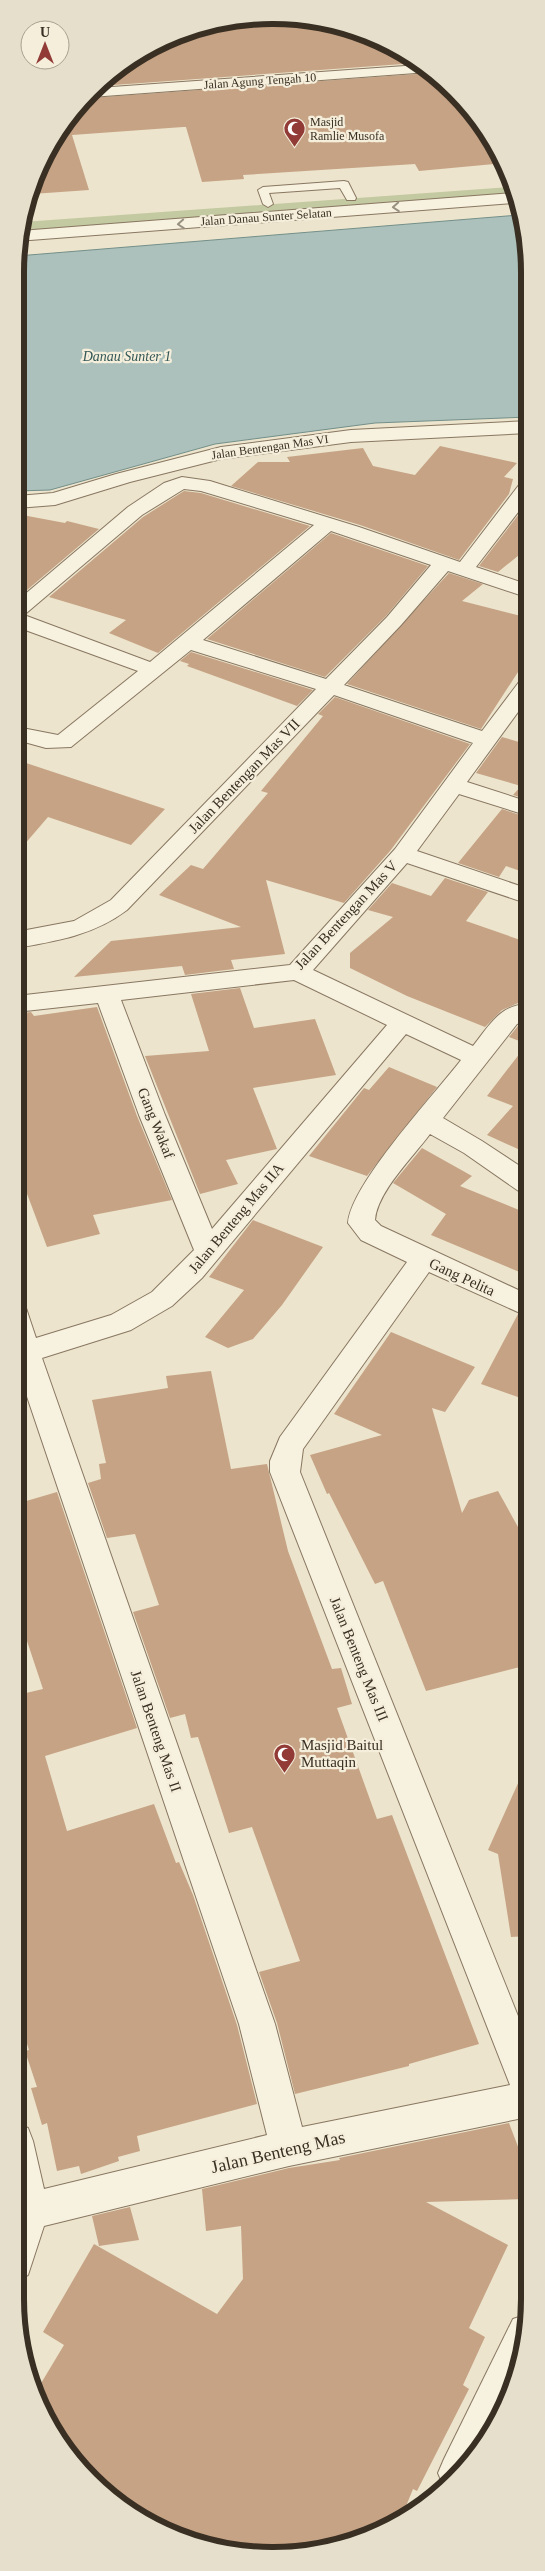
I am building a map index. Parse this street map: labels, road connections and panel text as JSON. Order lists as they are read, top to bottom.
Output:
{
  "streets": {
    "street": [
      "Jalan Agung Tengah 10",
      "Jalan Danau Sunter Selatan",
      "Jalan Bentengan Mas VI",
      "Jalan Bentengan Mas VII",
      "Jalan Bentengan Mas V",
      "Gang Wakaf",
      "Jalan Benteng Mas IIA",
      "Gang Pelita",
      "Jalan Benteng Mas III",
      "Jalan Benteng Mas II",
      "Jalan Benteng Mas"
    ]
  },
  "crossings": [
    ["Jalan Bentengan Mas V", "Gang Wakaf"],
    ["Gang Wakaf", "Jalan Benteng Mas IIA"],
    ["Jalan Benteng Mas IIA", "Jalan Benteng Mas II"],
    ["Gang Pelita", "Jalan Benteng Mas III"],
    ["Jalan Benteng Mas II", "Jalan Benteng Mas"]
  ],
  "water": ["Danau Sunter 1"],
  "places": {
    "mosque": ["Masjid Ramlie Musofa", "Masjid Baitul Muttaqin"]
  },
  "north": "top"
}
